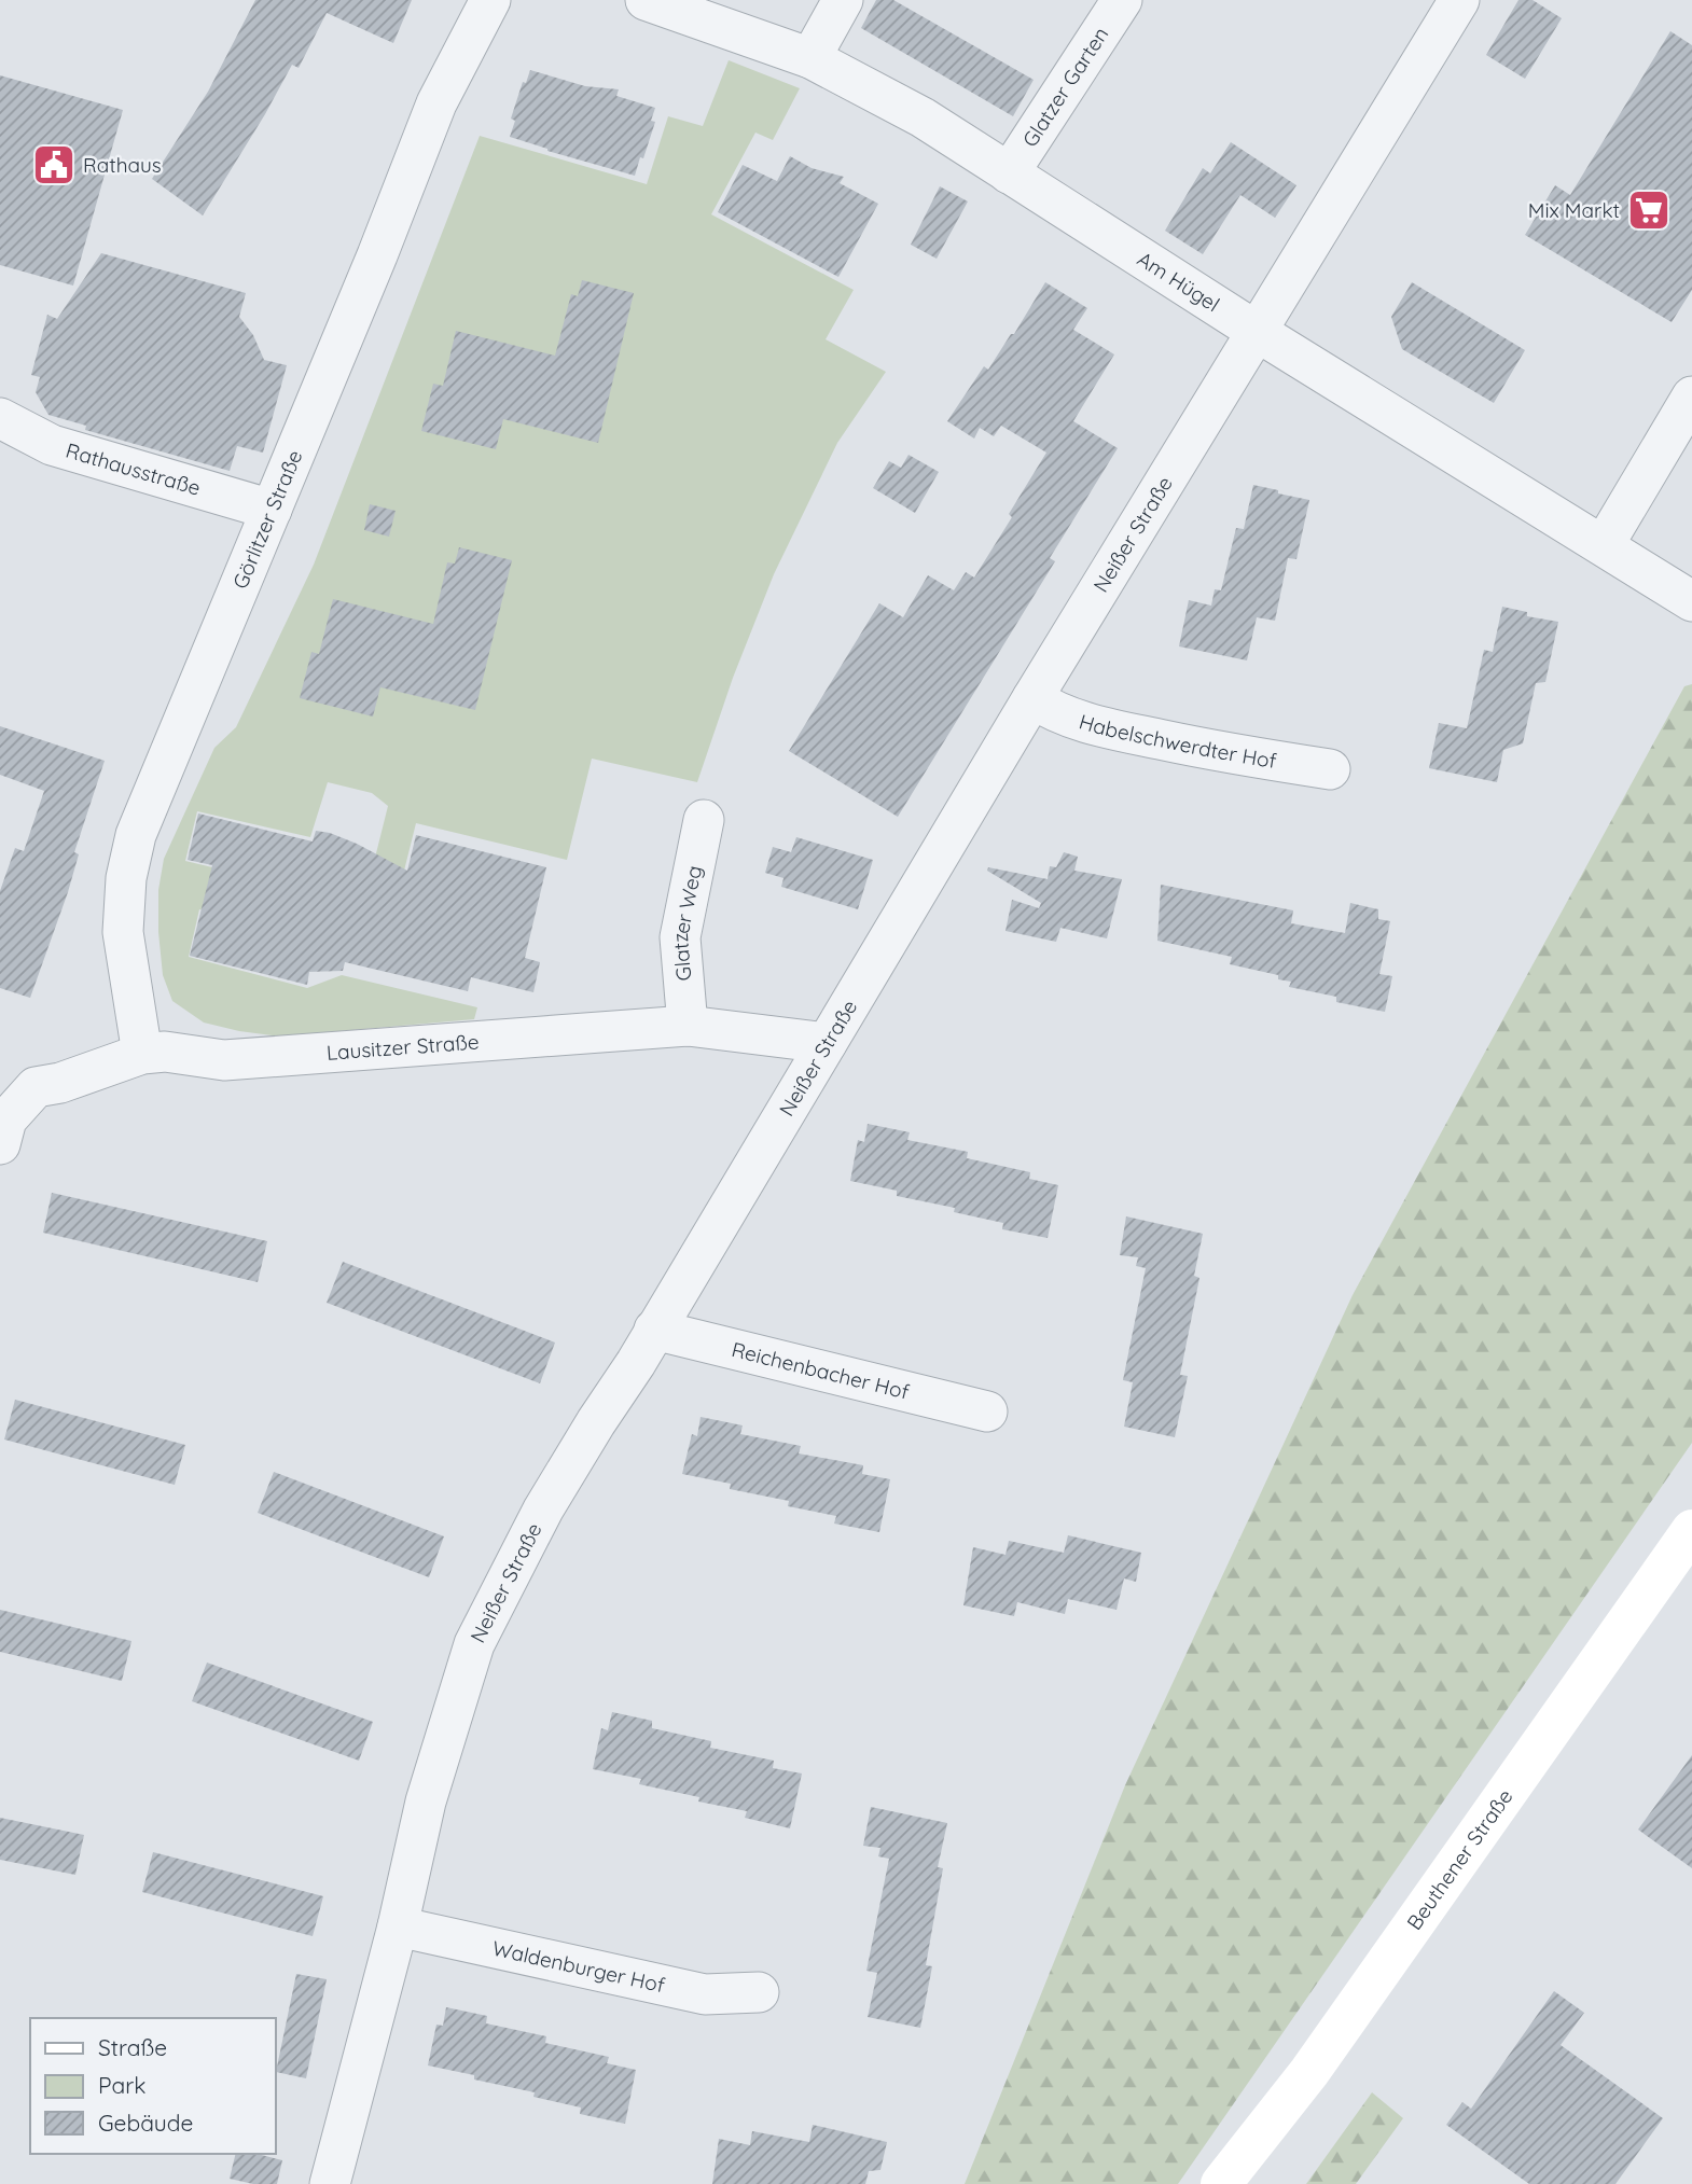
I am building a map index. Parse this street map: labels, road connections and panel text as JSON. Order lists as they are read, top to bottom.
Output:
{
  "streets": {
    "main road": ["Beuthener Straße"],
    "street": [
      "Glatzer Garten",
      "Am Hügel",
      "Rathausstraße",
      "Görlitzer Straße",
      "Neißer Straße",
      "Habelschwerdter Hof",
      "Glatzer Weg",
      "Lausitzer Straße",
      "Reichenbacher Hof",
      "Waldenburger Hof"
    ]
  },
  "crossings": [
    ["Glatzer Garten", "Am Hügel"],
    ["Am Hügel", "Neißer Straße"],
    ["Rathausstraße", "Görlitzer Straße"],
    ["Görlitzer Straße", "Lausitzer Straße"],
    ["Neißer Straße", "Habelschwerdter Hof"],
    ["Neißer Straße", "Lausitzer Straße"],
    ["Neißer Straße", "Reichenbacher Hof"],
    ["Neißer Straße", "Waldenburger Hof"],
    ["Glatzer Weg", "Lausitzer Straße"]
  ],
  "places": {
    "public building": ["Rathaus"],
    "supermarket": ["Mix Markt"]
  },
  "legend": ["Straße", "Park", "Gebäude"]
}
